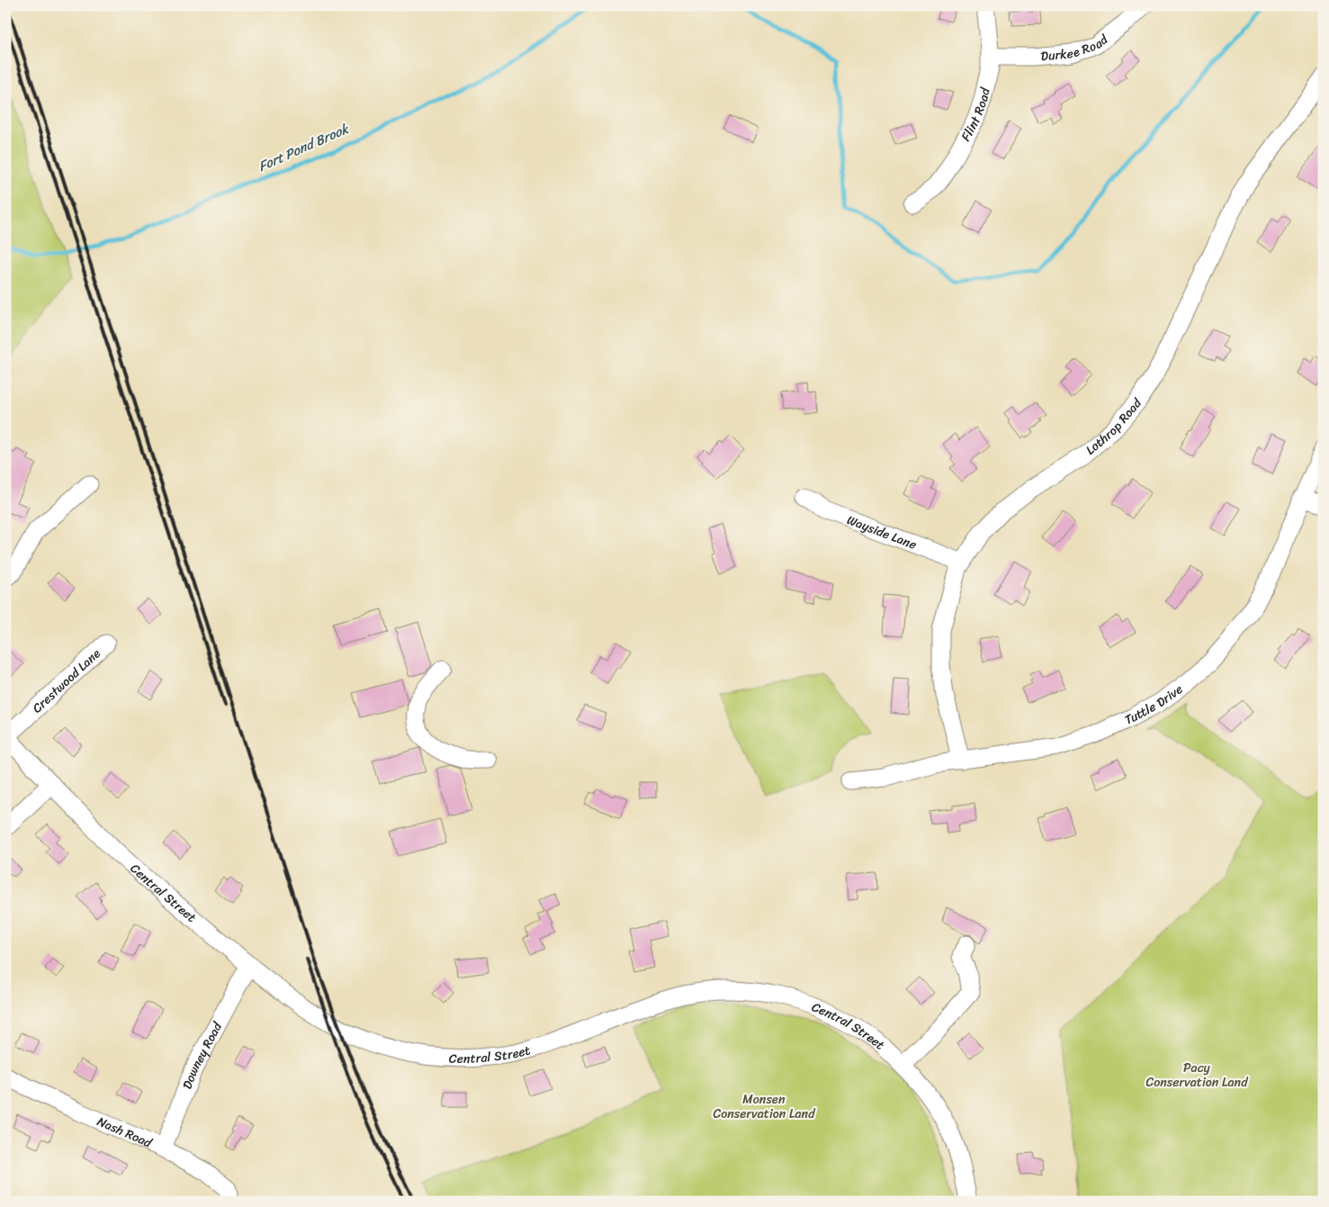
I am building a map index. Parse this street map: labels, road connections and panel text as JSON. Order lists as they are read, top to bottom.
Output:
{
  "streets": {
    "street": [
      "Durkee Road",
      "Flint Road",
      "Lothrop Road",
      "Wayside Lane",
      "Crestwood Lane",
      "Tuttle Drive",
      "Central Street",
      "Downey Road",
      "Nash Road"
    ]
  },
  "crossings": [
    ["Durkee Road", "Flint Road"],
    ["Lothrop Road", "Wayside Lane"],
    ["Lothrop Road", "Tuttle Drive"],
    ["Crestwood Lane", "Central Street"],
    ["Central Street", "Downey Road"],
    ["Downey Road", "Nash Road"]
  ],
  "water": ["Fort Pond Brook"],
  "parks": ["Pacy Conservation Land", "Monsen Conservation Land"]
}
